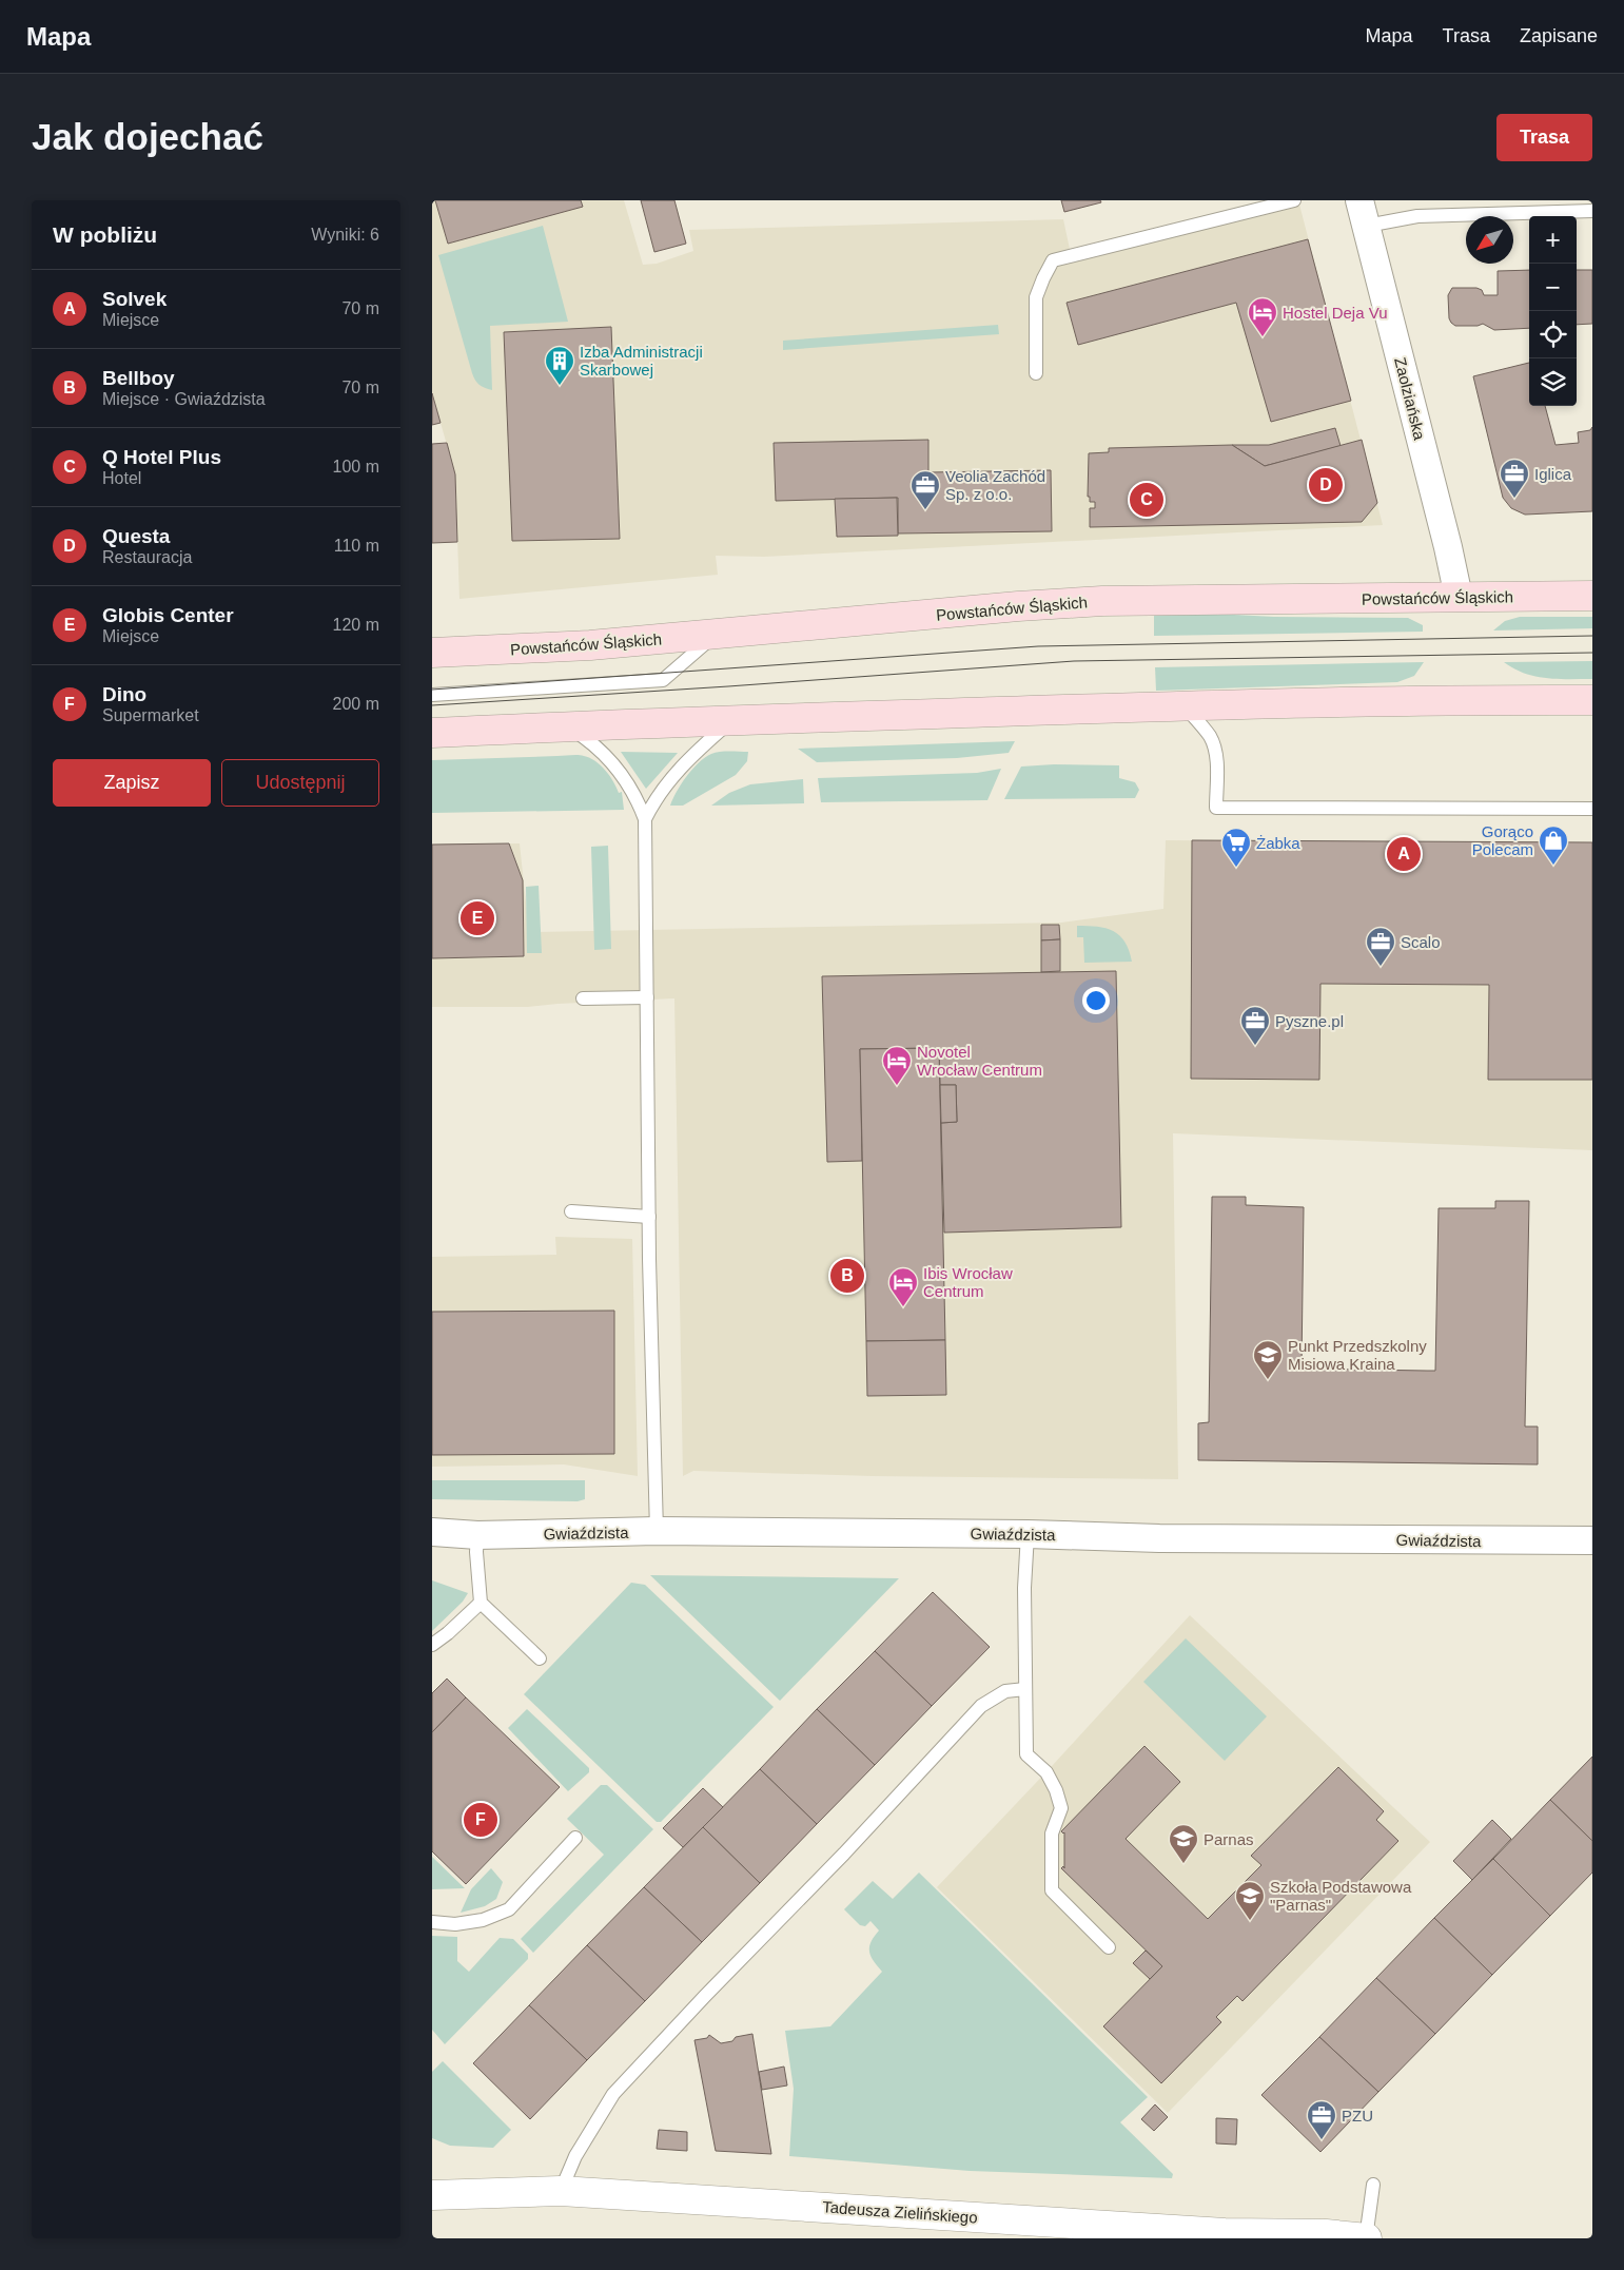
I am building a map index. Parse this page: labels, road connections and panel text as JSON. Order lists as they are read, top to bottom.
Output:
{
  "streets": {
    "main road": ["Powstańców Śląskich"],
    "street": ["Zaolziańska", "Gwiaździsta", "Tadeusza Zielińskiego"]
  },
  "crossings": [
    ["Zaolziańska", "Powstańców Śląskich"]
  ],
  "places": {
    "hotel": ["Hostel Deja Vu", "Novotel Wrocław Centrum", "Ibis Wrocław Centrum"],
    "building": ["Izba Administracji Skarbowej"],
    "office": [
      "Iglica",
      "Veolia Zachód Sp. z o.o.",
      "Scalo",
      "Pyszne.pl",
      "PZU"
    ],
    "shop": ["Gorąco Polecam"],
    "supermarket": ["Żabka"],
    "school or university": ["Punkt Przedszkolny Misiowa Kraina", "Parnas", "Szkoła Podstawowa \"Parnas\""]
  },
  "north": "bottom left",
  "page": {
    "header": "Mapa",
    "nav": ["Mapa", "Trasa", "Zapisane"],
    "buttons": [
      "Trasa",
      ["Zapisz", "Udostępnij"]
    ],
    "title": "Jak dojechać",
    "heading": ["W pobliżu", "Wyniki: 6"],
    "map_buttons": ["+", "−"],
    "list": [
      {
        "mark": "A",
        "name": "Solvek",
        "note": "Miejsce",
        "value": "70 m"
      },
      {
        "mark": "B",
        "name": "Bellboy",
        "note": "Miejsce · Gwiaździsta",
        "value": "70 m"
      },
      {
        "mark": "C",
        "name": "Q Hotel Plus",
        "note": "Hotel",
        "value": "100 m"
      },
      {
        "mark": "D",
        "name": "Questa",
        "note": "Restauracja",
        "value": "110 m"
      },
      {
        "mark": "E",
        "name": "Globis Center",
        "note": "Miejsce",
        "value": "120 m"
      },
      {
        "mark": "F",
        "name": "Dino",
        "note": "Supermarket",
        "value": "200 m"
      }
    ],
    "pins": [
      "D",
      "C",
      "A",
      "E",
      "B",
      "F"
    ]
  }
}
